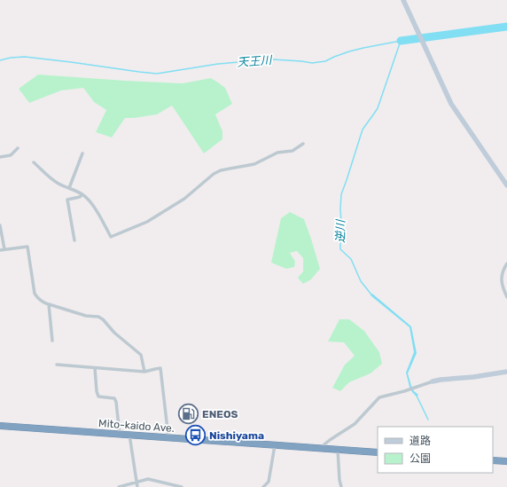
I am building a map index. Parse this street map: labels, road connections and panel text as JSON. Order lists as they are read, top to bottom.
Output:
{
  "streets": {
    "highway": ["Mito-kaido Ave."]
  },
  "water": ["天王川", "逆川"],
  "places": {
    "fuel station": ["ENEOS"],
    "bus stop": ["Nishiyama"]
  },
  "legend": ["道路", "公園"]
}
